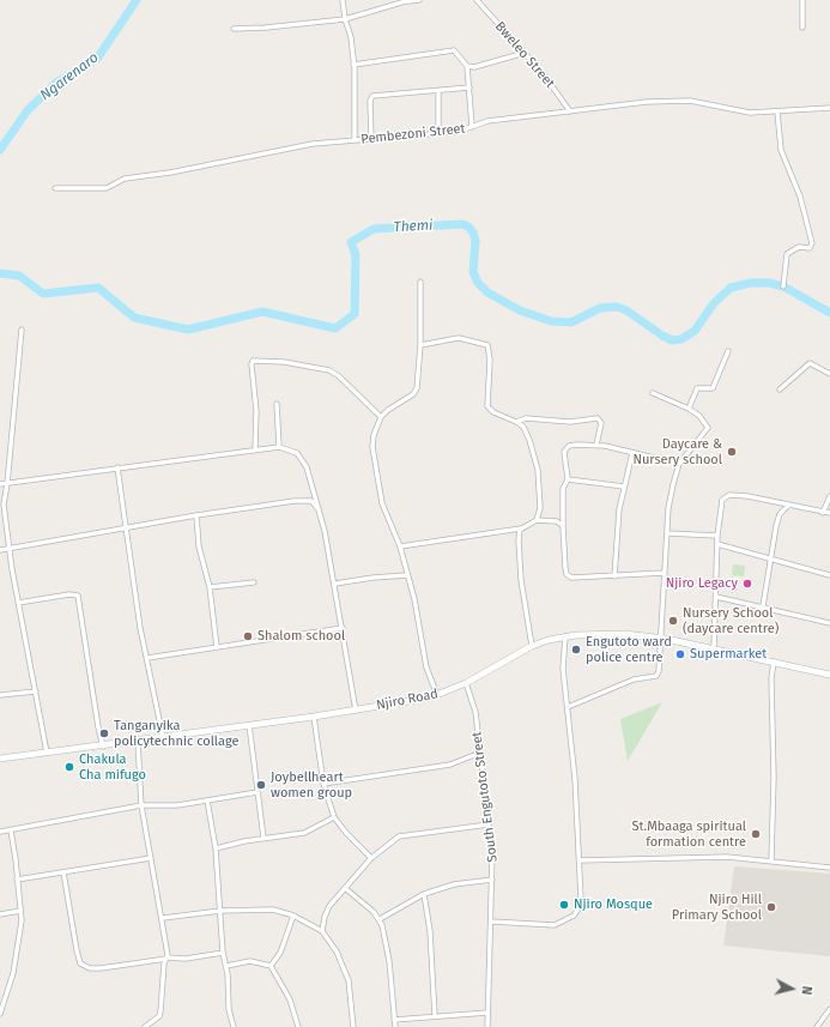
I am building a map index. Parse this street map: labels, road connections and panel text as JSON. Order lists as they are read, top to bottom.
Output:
{
  "streets": {
    "street": [
      "Bweleo Street",
      "Pembezoni Street",
      "Njiro Road",
      "South Engutoto Street"
    ]
  },
  "crossings": [
    ["Bweleo Street", "Pembezoni Street"],
    ["Njiro Road", "South Engutoto Street"]
  ],
  "water": ["Ngarenaro", "Themi"],
  "places": [
    "Daycare & Nursery school",
    "Njiro Legacy",
    "Nursery School (daycare centre)",
    "Shalom school",
    "Engutoto ward police centre",
    "Supermarket",
    "Tanganyika policytechnic collage",
    "Chakula Cha mifugo",
    "Joybellheart women group",
    "St.Mbaaga spiritual formation centre",
    "Njiro Mosque",
    "Njiro Hill Primary School"
  ],
  "north": "right"
}
